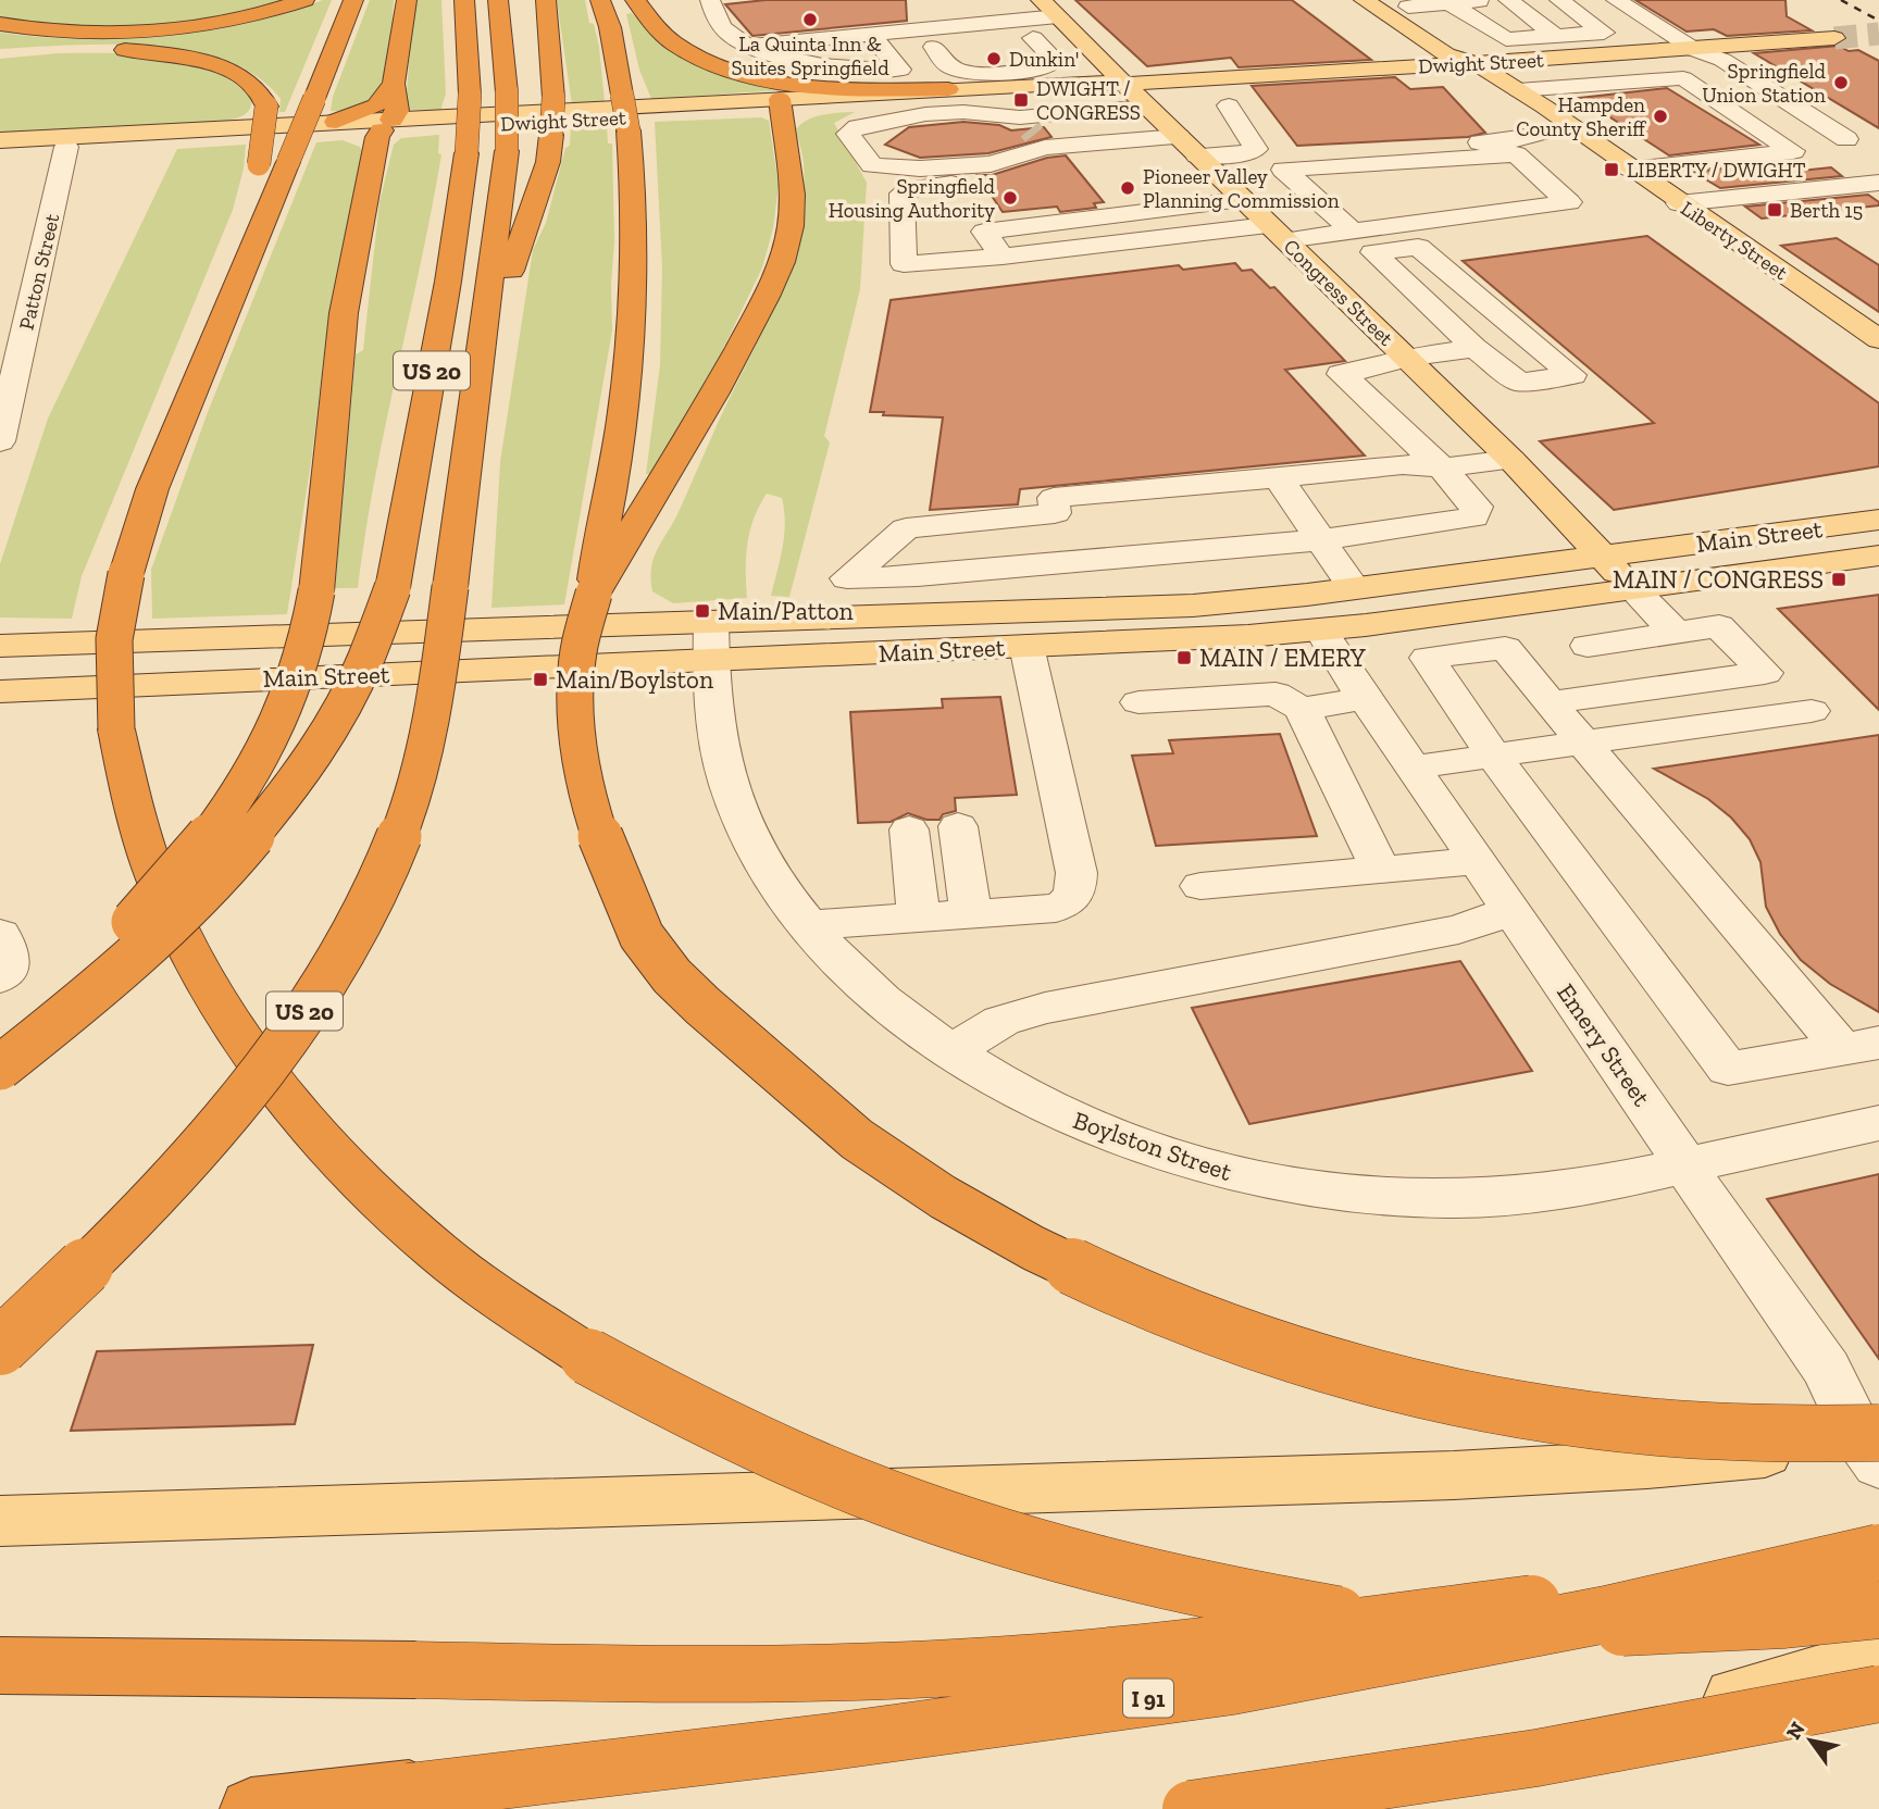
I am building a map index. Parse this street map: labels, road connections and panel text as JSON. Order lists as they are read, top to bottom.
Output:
{
  "streets": {
    "highway": ["US 20", "I 91"],
    "main road": [
      "Dwight Street",
      "Liberty Street",
      "Congress Street",
      "Main Street"
    ],
    "street": ["Patton Street", "Emery Street", "Boylston Street"]
  },
  "crossings": [
    ["Dwight Street", "Liberty Street"],
    ["Dwight Street", "Patton Street"],
    ["Dwight Street", "Congress Street"],
    ["Congress Street", "Main Street"],
    ["Main Street", "Emery Street"],
    ["Main Street", "Boylston Street"],
    ["Emery Street", "Boylston Street"]
  ],
  "places": {
    "other": [
      "La Quinta Inn & Suites Springfield",
      "Dunkin'",
      "Springfield Union Station",
      "Hampden County Sheriff",
      "Pioneer Valley Planning Commission",
      "Springfield Housing Authority"
    ],
    "transit": [
      "DWIGHT / CONGRESS",
      "LIBERTY / DWIGHT",
      "Berth 15",
      "MAIN / CONGRESS",
      "Main/Patton",
      "MAIN / EMERY",
      "Main/Boylston"
    ]
  },
  "north": "top left"
}
